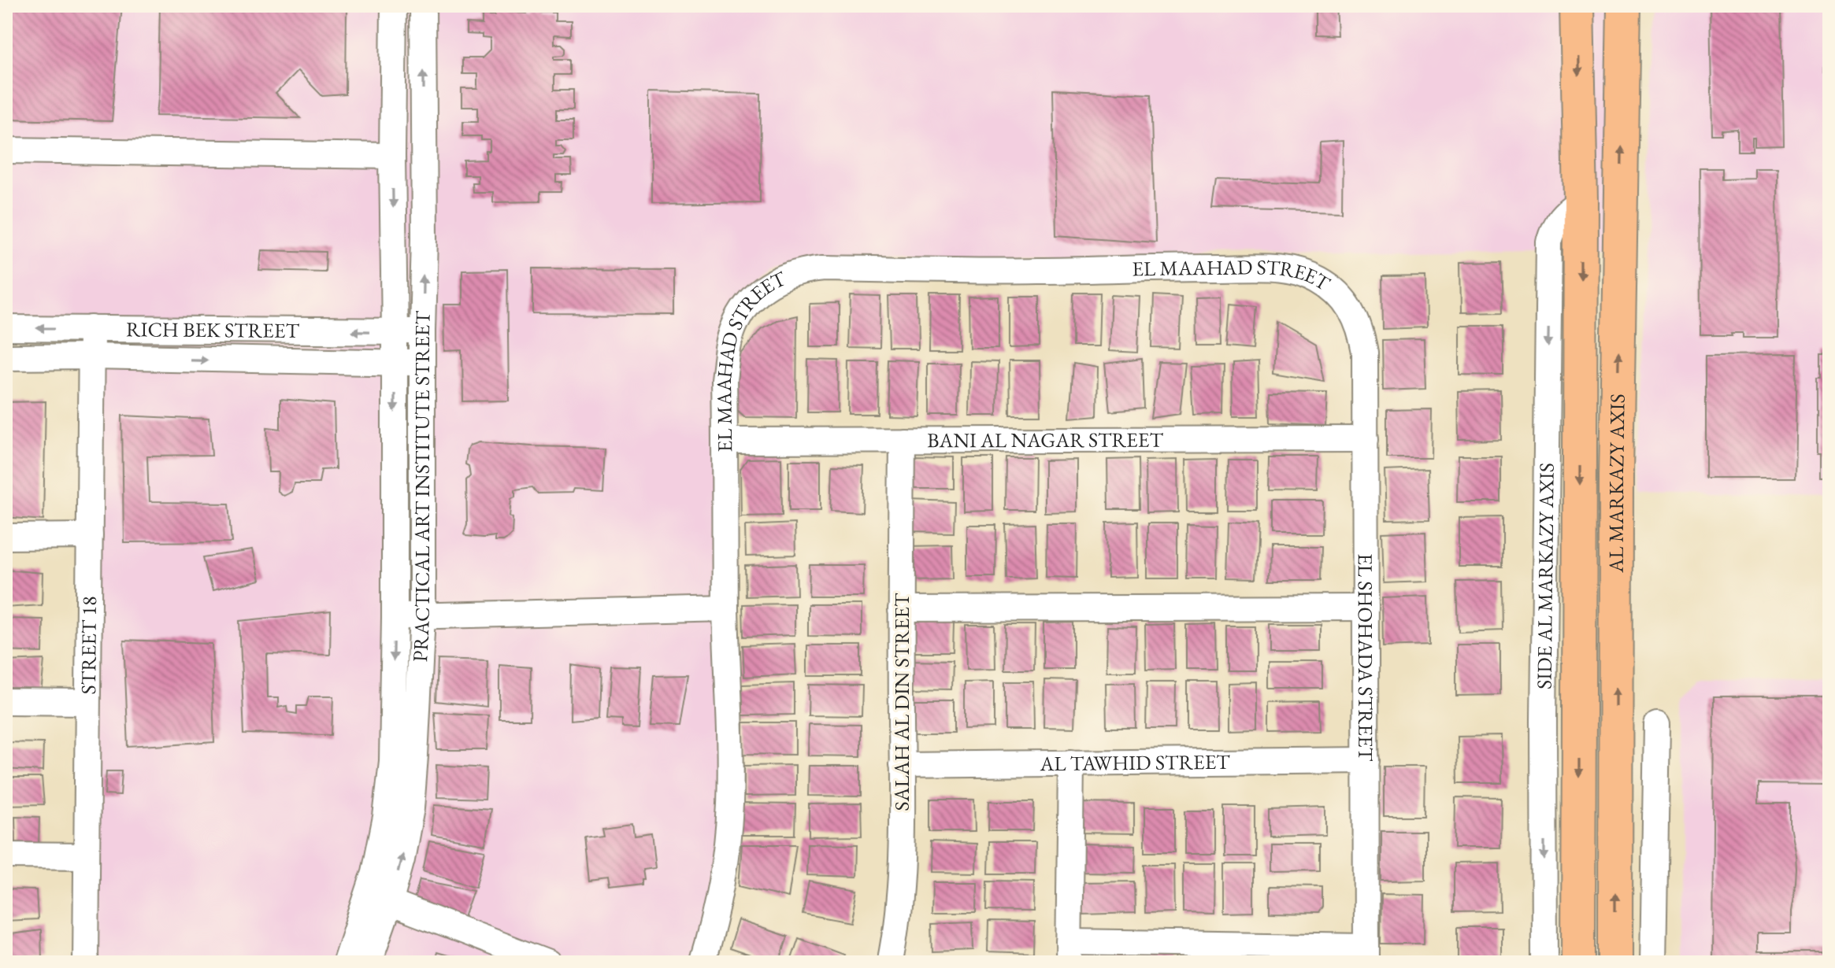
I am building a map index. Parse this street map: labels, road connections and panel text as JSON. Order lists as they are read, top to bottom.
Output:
{
  "streets": {
    "main road": ["AL MARKAZY AXIS"],
    "street": [
      "EL MAAHAD STREET",
      "RICH BEK STREET",
      "BANI AL NAGAR STREET",
      "PRACTICAL ART INSTITUTE STREET",
      "SIDE AL MARKAZY AXIS",
      "STREET 18",
      "EL SHOHADA STREET",
      "SALAH AL DIN STREET",
      "AL TAWHID STREET"
    ]
  },
  "crossings": [
    ["EL MAAHAD STREET", "BANI AL NAGAR STREET"],
    ["EL MAAHAD STREET", "EL SHOHADA STREET"],
    ["RICH BEK STREET", "PRACTICAL ART INSTITUTE STREET"],
    ["RICH BEK STREET", "STREET 18"],
    ["BANI AL NAGAR STREET", "EL SHOHADA STREET"],
    ["BANI AL NAGAR STREET", "SALAH AL DIN STREET"],
    ["AL MARKAZY AXIS", "SIDE AL MARKAZY AXIS"],
    ["EL SHOHADA STREET", "AL TAWHID STREET"],
    ["SALAH AL DIN STREET", "AL TAWHID STREET"]
  ]
}
